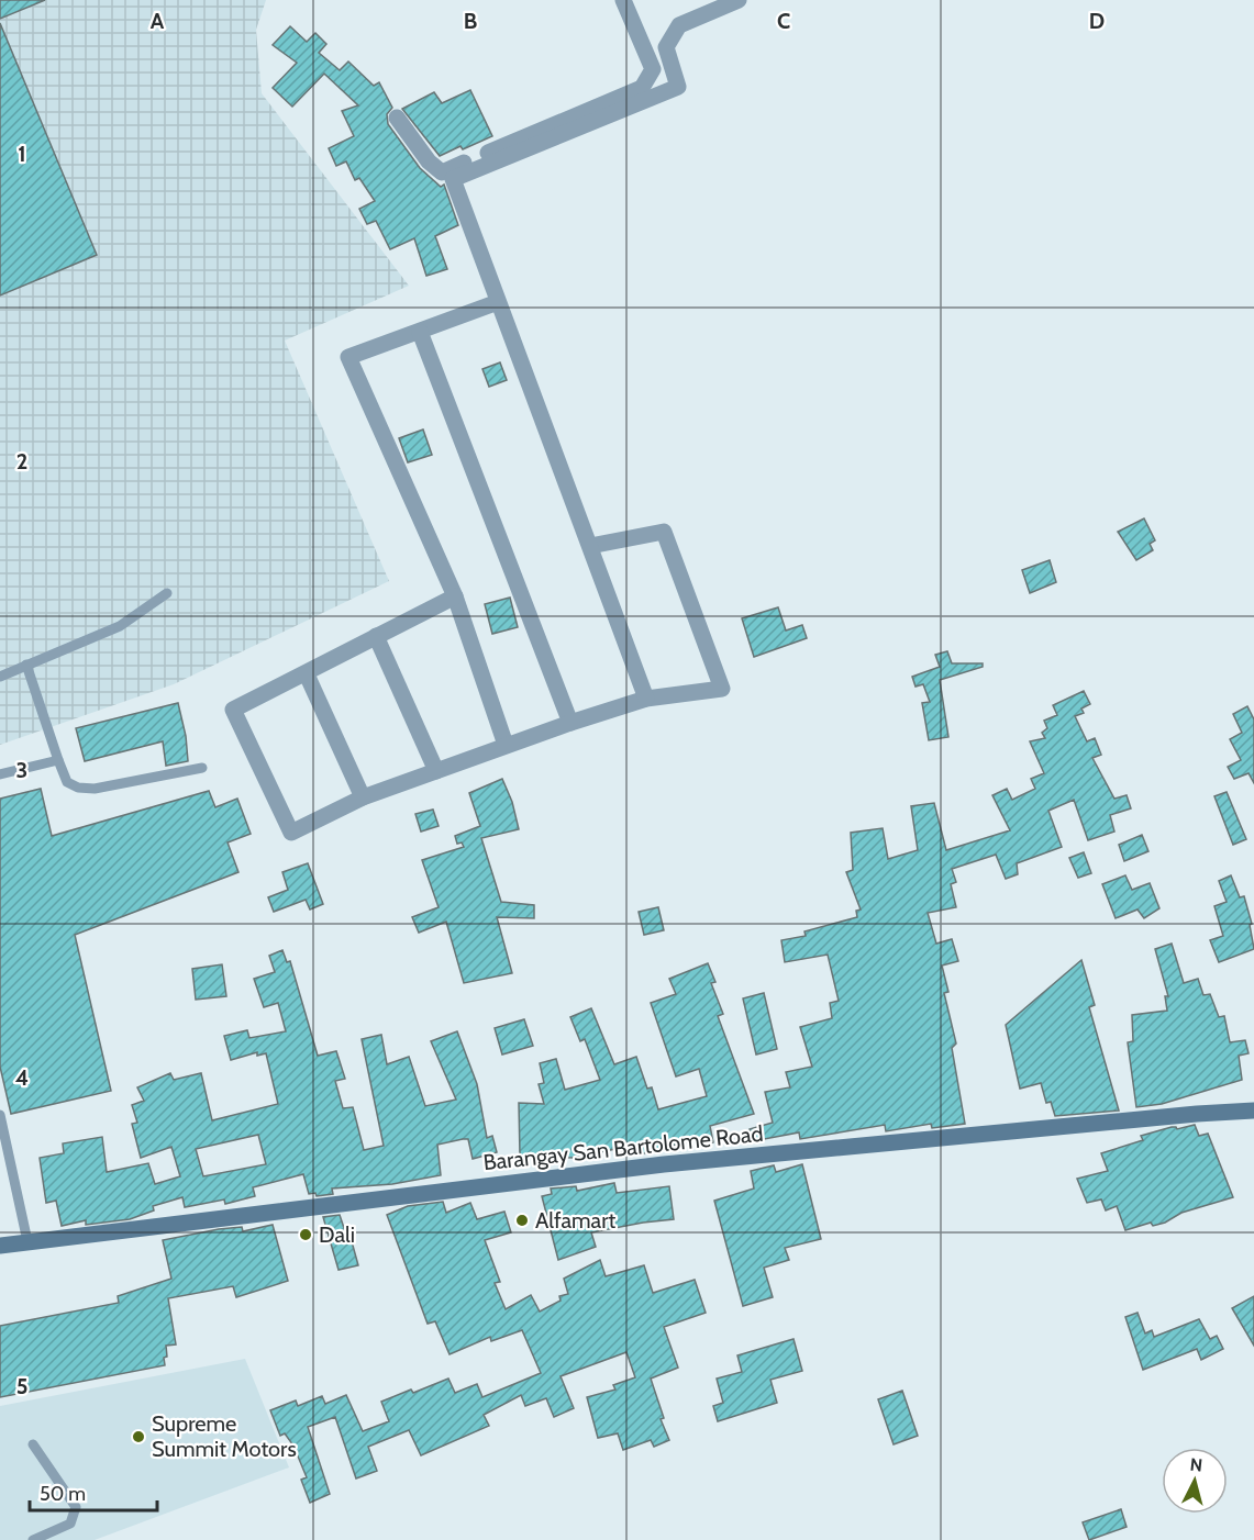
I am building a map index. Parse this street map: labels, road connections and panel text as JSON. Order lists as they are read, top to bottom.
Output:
{
  "streets": {
    "street": ["Barangay San Bartolome Road"]
  },
  "places": ["Alfamart", "Dali", "Supreme Summit Motors"],
  "scale_bar": "50 m",
  "north": "top",
  "grid": {
    "columns": [
      "A",
      "B",
      "C",
      "D"
    ],
    "rows": [
      "1",
      "2",
      "3",
      "4",
      "5"
    ]
  }
}
